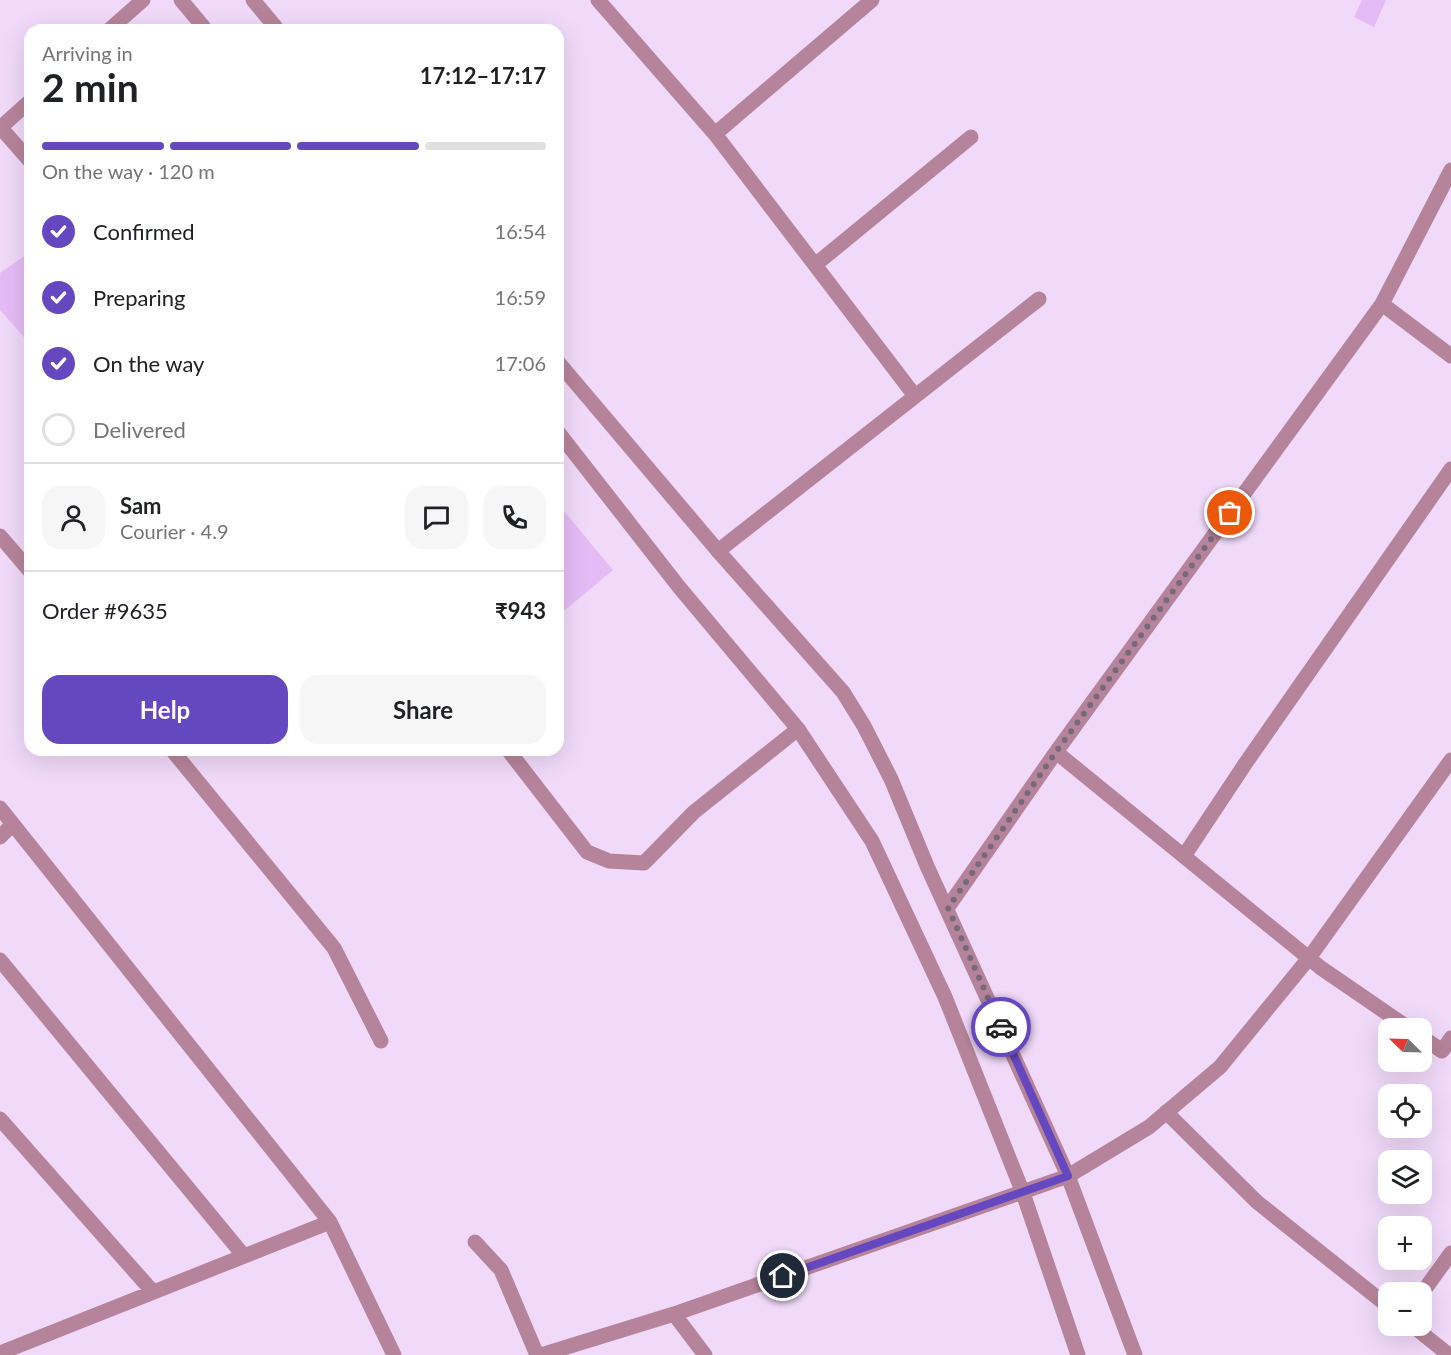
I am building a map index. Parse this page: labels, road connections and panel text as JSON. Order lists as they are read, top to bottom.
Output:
{
  "north": "top left",
  "page": {
    "heading": ["2 min", "Arriving in", "17:12–17:17"],
    "panel": [
      "Sam",
      "Courier · 4.9",
      "Order #9635",
      "₹943"
    ],
    "bar": "On the way · 120 m",
    "list": [
      ["Confirmed", "16:54"],
      ["Preparing", "16:59"],
      ["On the way", "17:06"],
      "Delivered"
    ],
    "buttons": ["Help", "Share"],
    "map_buttons": ["+", "−"]
  }
}
